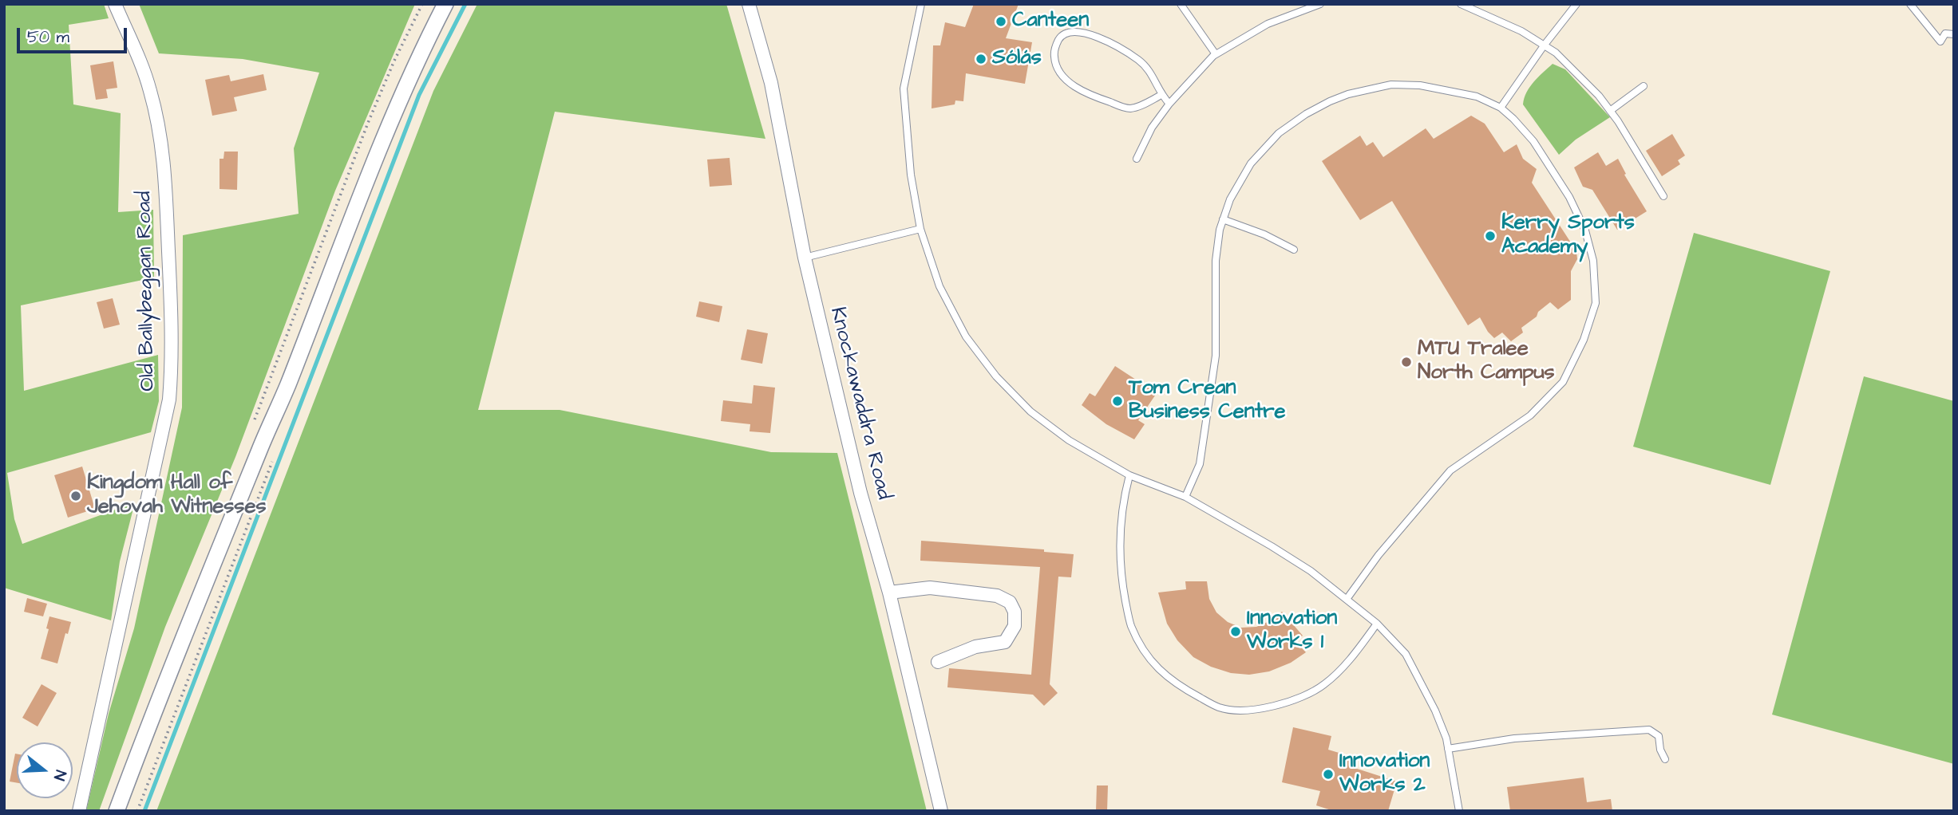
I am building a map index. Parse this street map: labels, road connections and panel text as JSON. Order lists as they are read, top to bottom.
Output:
{
  "streets": {
    "street": ["Old Ballybeggan Road", "Knockawaddra Road"]
  },
  "places": [
    "Canteen",
    "Sólás",
    "Kerry Sports Academy",
    "MTU Tralee North Campus",
    "Tom Crean Business Centre",
    "Kingdom Hall of Jehovah Witnesses",
    "Innovation Works 1",
    "Innovation Works 2"
  ],
  "scale_bar": "50 m",
  "north": "right"
}
